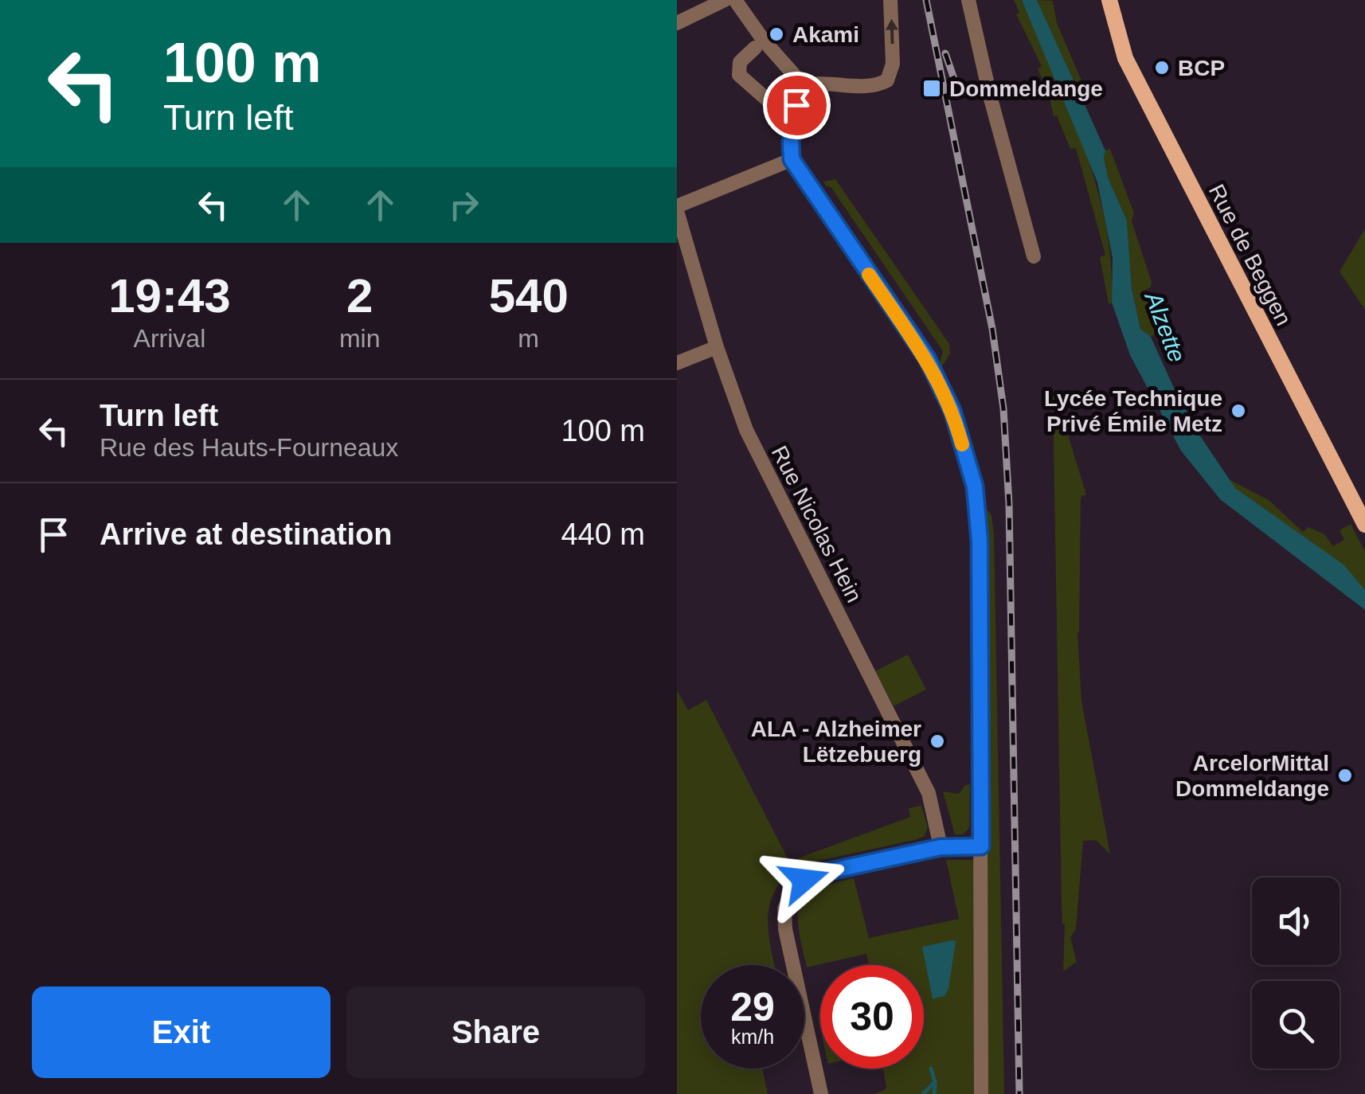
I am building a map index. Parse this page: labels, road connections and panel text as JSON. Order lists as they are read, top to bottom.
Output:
{
  "streets": {
    "main road": ["Rue de Beggen"],
    "street": ["Rue Nicolas Hein"]
  },
  "water": ["Alzette"],
  "places": {
    "other": [
      "Akami",
      "BCP",
      "Lycée Technique Privé Émile Metz",
      "ALA - Alzheimer Lëtzebuerg",
      "ArcelorMittal Dommeldange"
    ],
    "transit": ["Dommeldange"]
  },
  "page": {
    "turn": ["100 m", "Turn left"],
    "eta": [
      "19:43",
      "Arrival",
      "2",
      "min",
      "540",
      "m"
    ],
    "list": [
      {
        "name": "Turn left",
        "note": "Rue des Hauts-Fourneaux",
        "value": "100 m"
      },
      {
        "name": "Arrive at destination",
        "value": "440 m"
      }
    ],
    "speed": "29 km/h",
    "limit": "30",
    "buttons": ["Exit", "Share"]
  }
}
